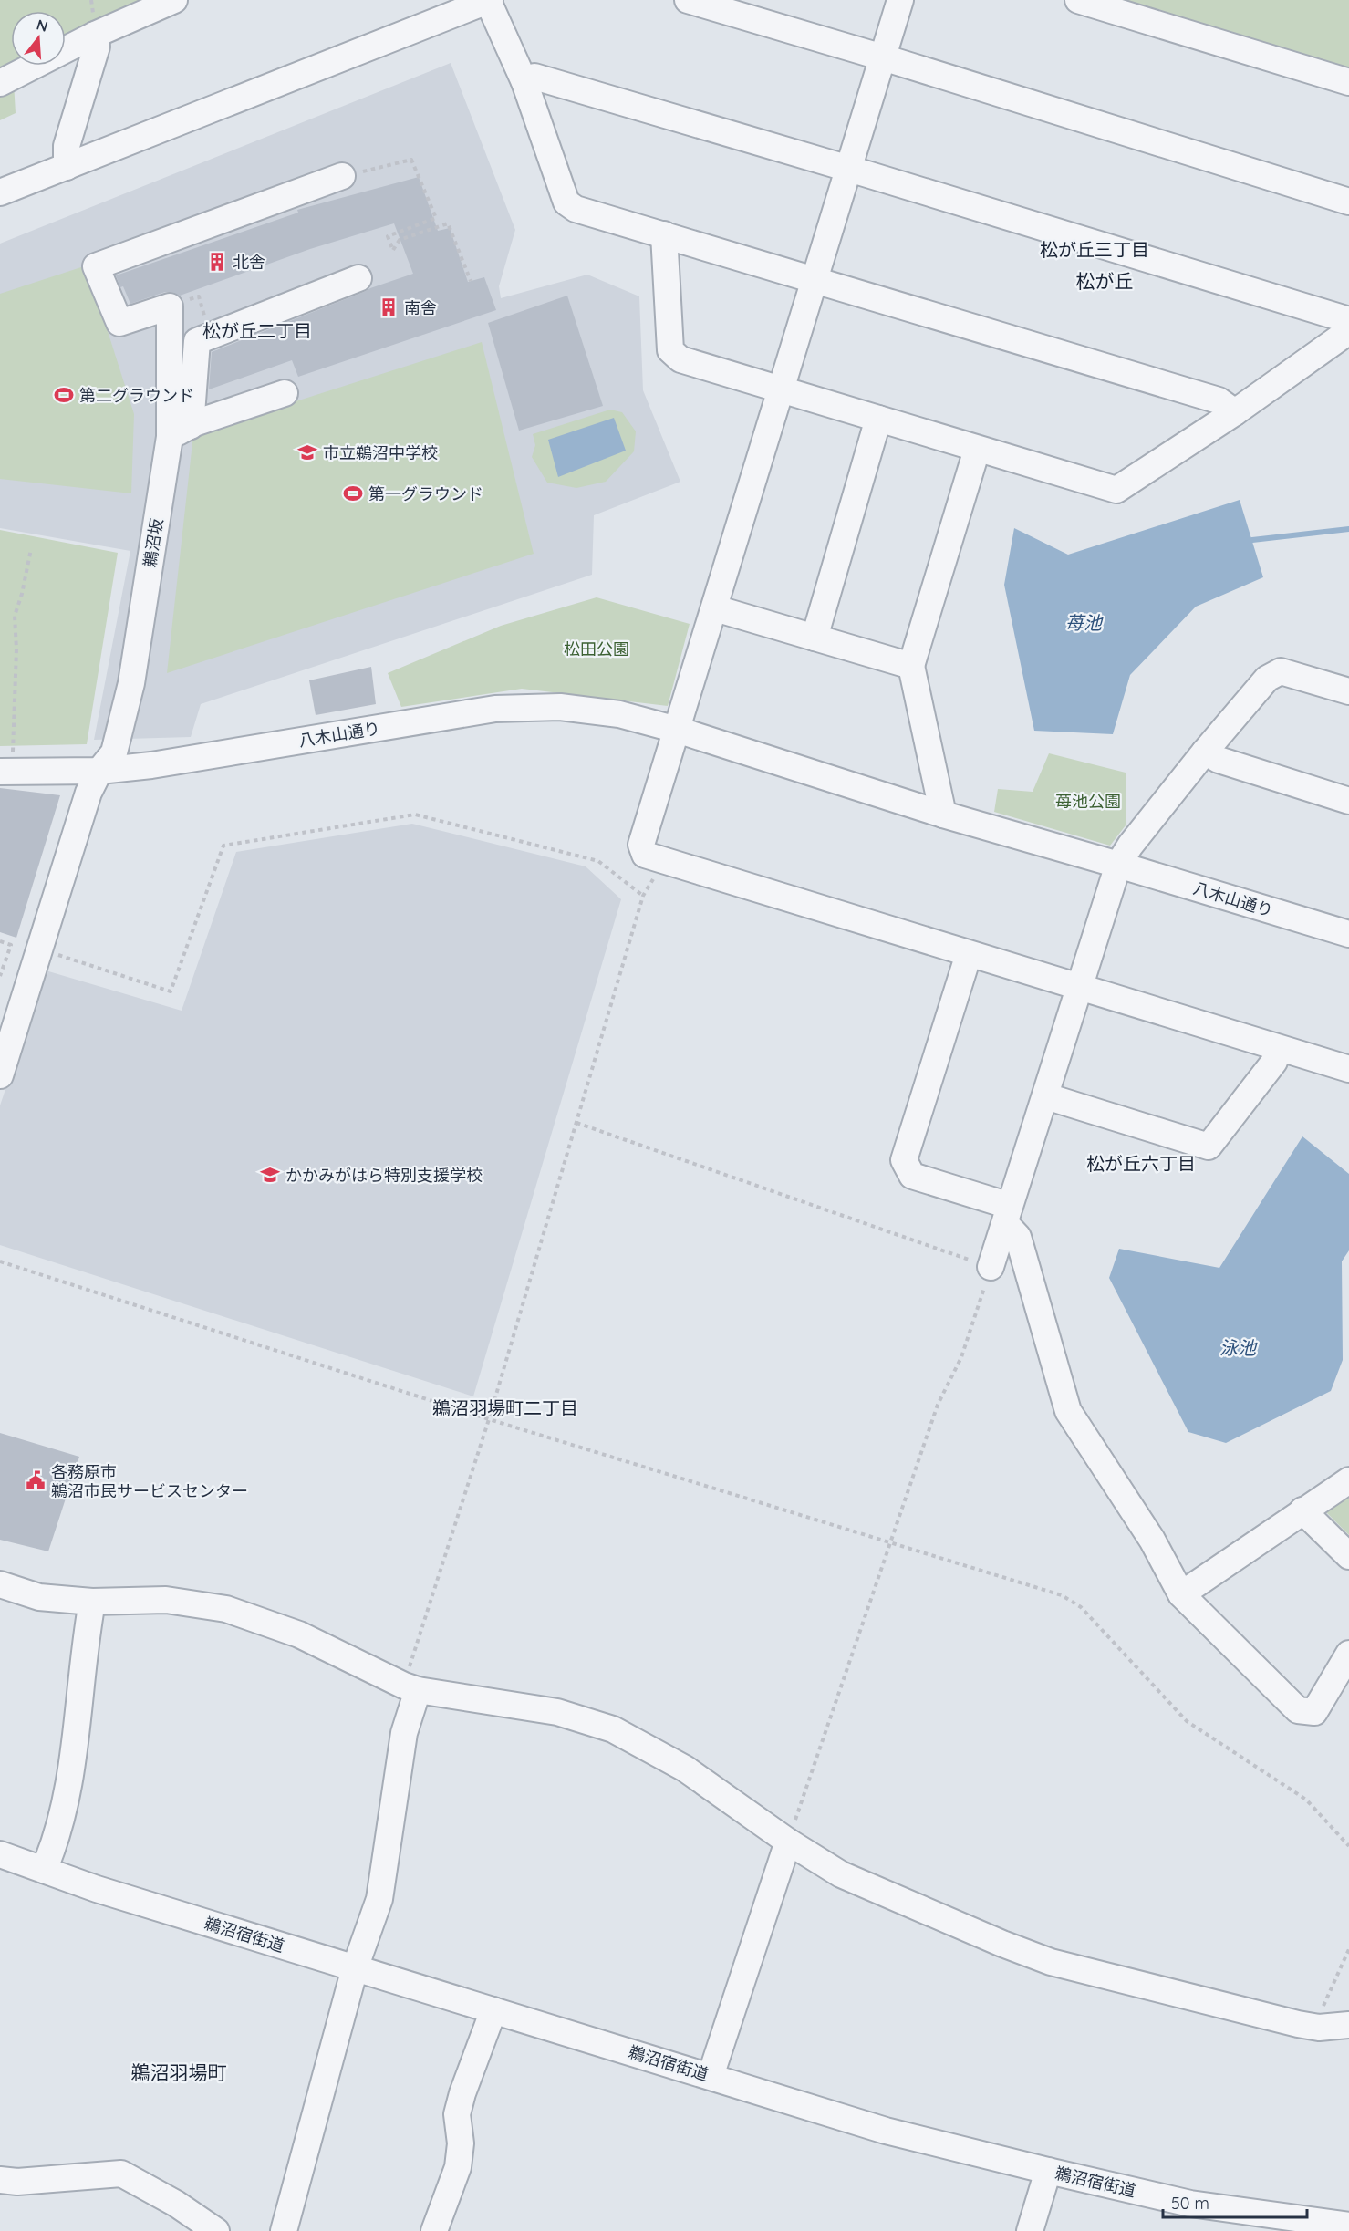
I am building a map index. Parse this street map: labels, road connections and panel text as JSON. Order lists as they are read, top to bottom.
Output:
{
  "streets": {
    "street": ["鵜沼坂", "八木山通り", "鵜沼宿街道"]
  },
  "crossings": [
    ["鵜沼坂", "八木山通り"]
  ],
  "districts": [
    "松が丘三丁目",
    "松が丘",
    "松が丘二丁目",
    "松が丘六丁目",
    "鵜沼羽場町二丁目",
    "鵜沼羽場町"
  ],
  "water": ["苺池", "泳池"],
  "parks": ["松田公園", "苺池公園"],
  "places": {
    "building": ["北舎", "南舎"],
    "sports": ["第二グラウンド", "第一グラウンド"],
    "school or university": ["市立鵜沼中学校", "かかみがはら特別支援学校"],
    "public building": ["各務原市 鵜沼市民サービスセンター"]
  },
  "scale_bar": "50 m",
  "north": "top"
}
